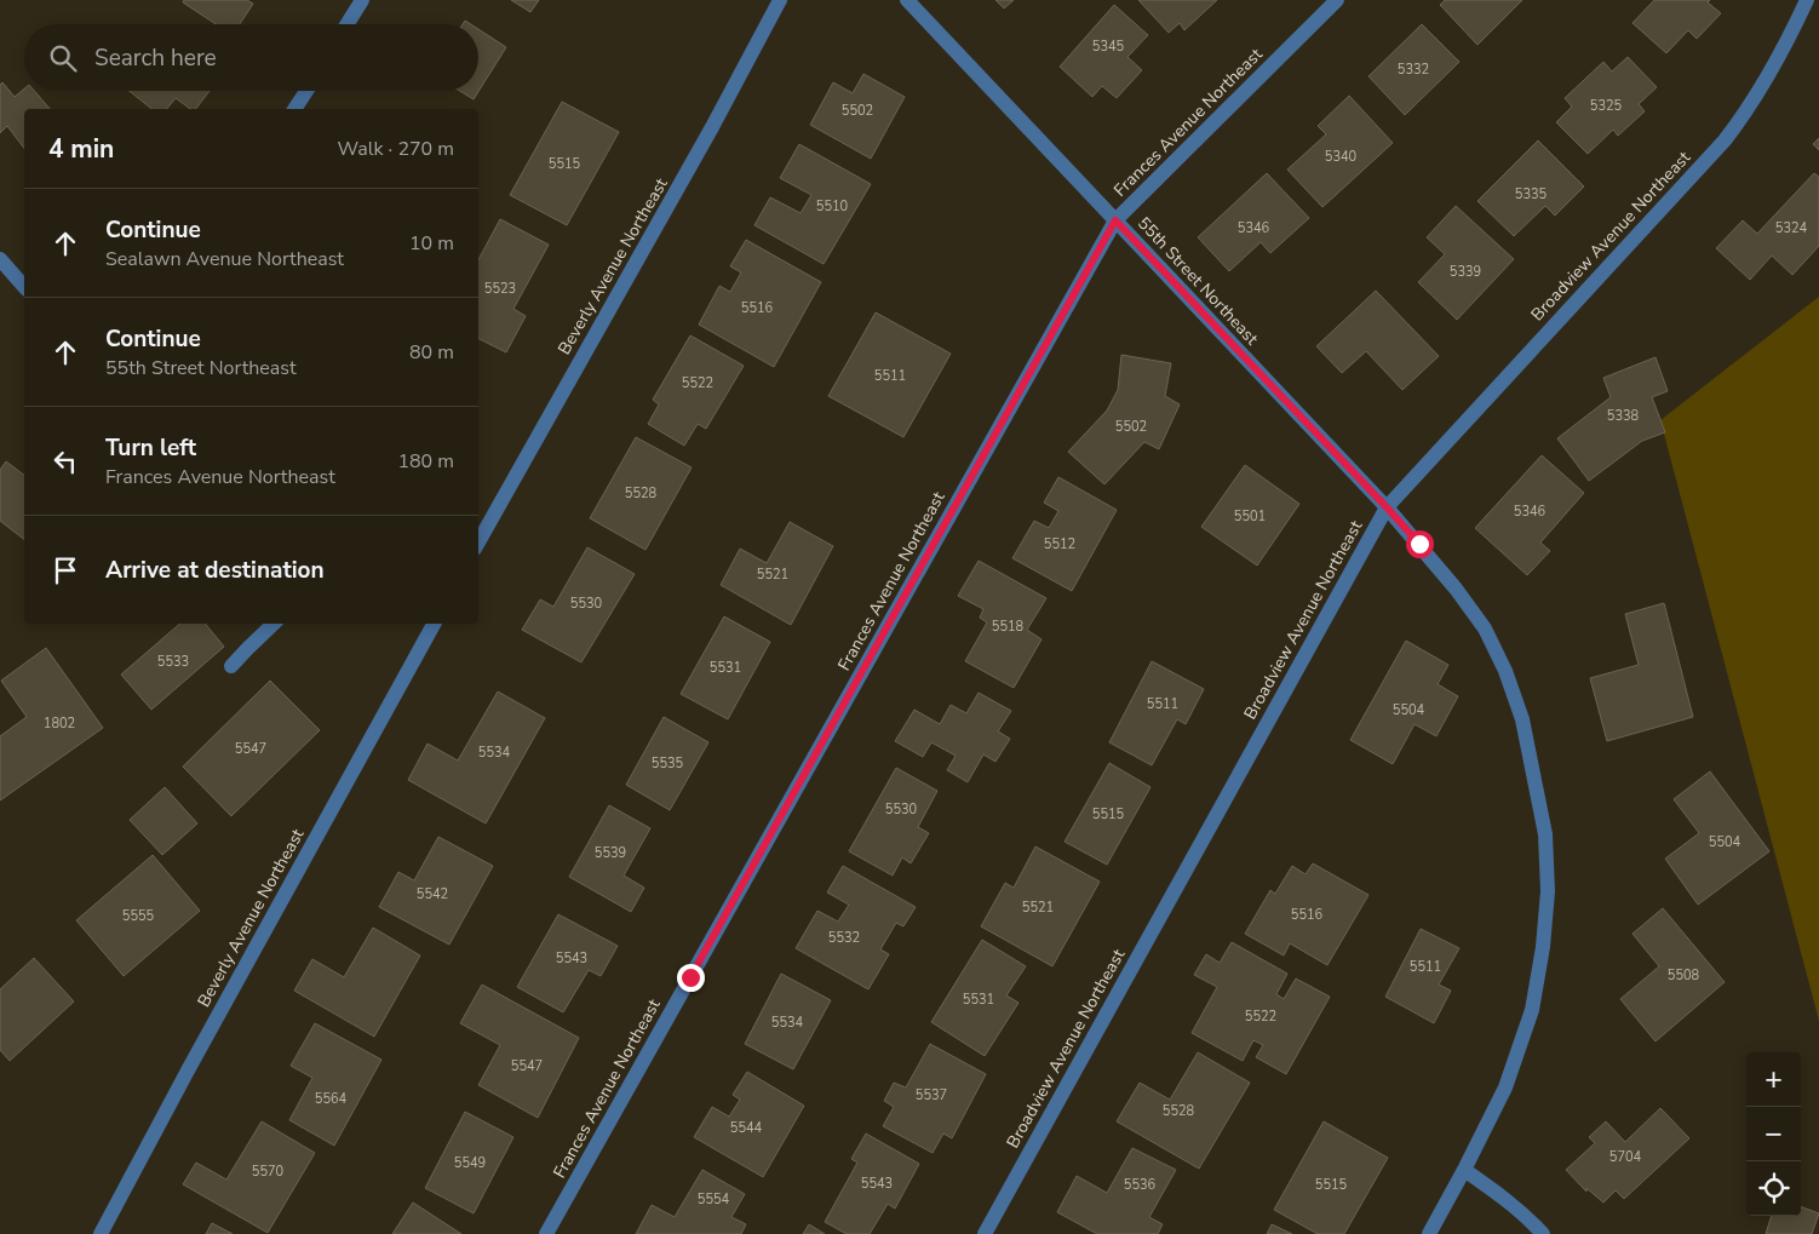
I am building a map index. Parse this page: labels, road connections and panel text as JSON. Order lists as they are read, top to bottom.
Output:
{
  "streets": {
    "street": [
      "Frances Avenue Northeast",
      "Broadview Avenue Northeast",
      "Beverly Avenue Northeast",
      "55th Street Northeast"
    ]
  },
  "crossings": [
    ["Frances Avenue Northeast", "55th Street Northeast"],
    ["Broadview Avenue Northeast", "55th Street Northeast"]
  ],
  "house_numbers": [
    "5345",
    "5332",
    "5325",
    "5502",
    "5340",
    "5515",
    "5335",
    "5510",
    "5346",
    "5324",
    "5339",
    "5523",
    "5516",
    "5511",
    "5522",
    "5338",
    "5502",
    "5528",
    "5346",
    "5501",
    "5512",
    "5521",
    "5530",
    "5518",
    "5533",
    "5531",
    "5511",
    "5504",
    "1802",
    "5547",
    "5534",
    "5535",
    "5530",
    "5515",
    "5504",
    "5539",
    "5542",
    "5521",
    "5516",
    "5555",
    "5532",
    "5543",
    "5511",
    "5508",
    "5531",
    "5522",
    "5534",
    "5547",
    "5537",
    "5564",
    "5528",
    "5544",
    "5704",
    "5549",
    "5570",
    "5543",
    "5536",
    "5515",
    "5554"
  ],
  "page": {
    "search": "Search here",
    "heading": ["4 min", "Walk · 270 m"],
    "list": [
      ["Continue", "Sealawn Avenue Northeast", "10 m"],
      ["Continue", "55th Street Northeast", "80 m"],
      ["Turn left", "Frances Avenue Northeast", "180 m"],
      "Arrive at destination"
    ],
    "map_buttons": ["+", "−"]
  }
}
